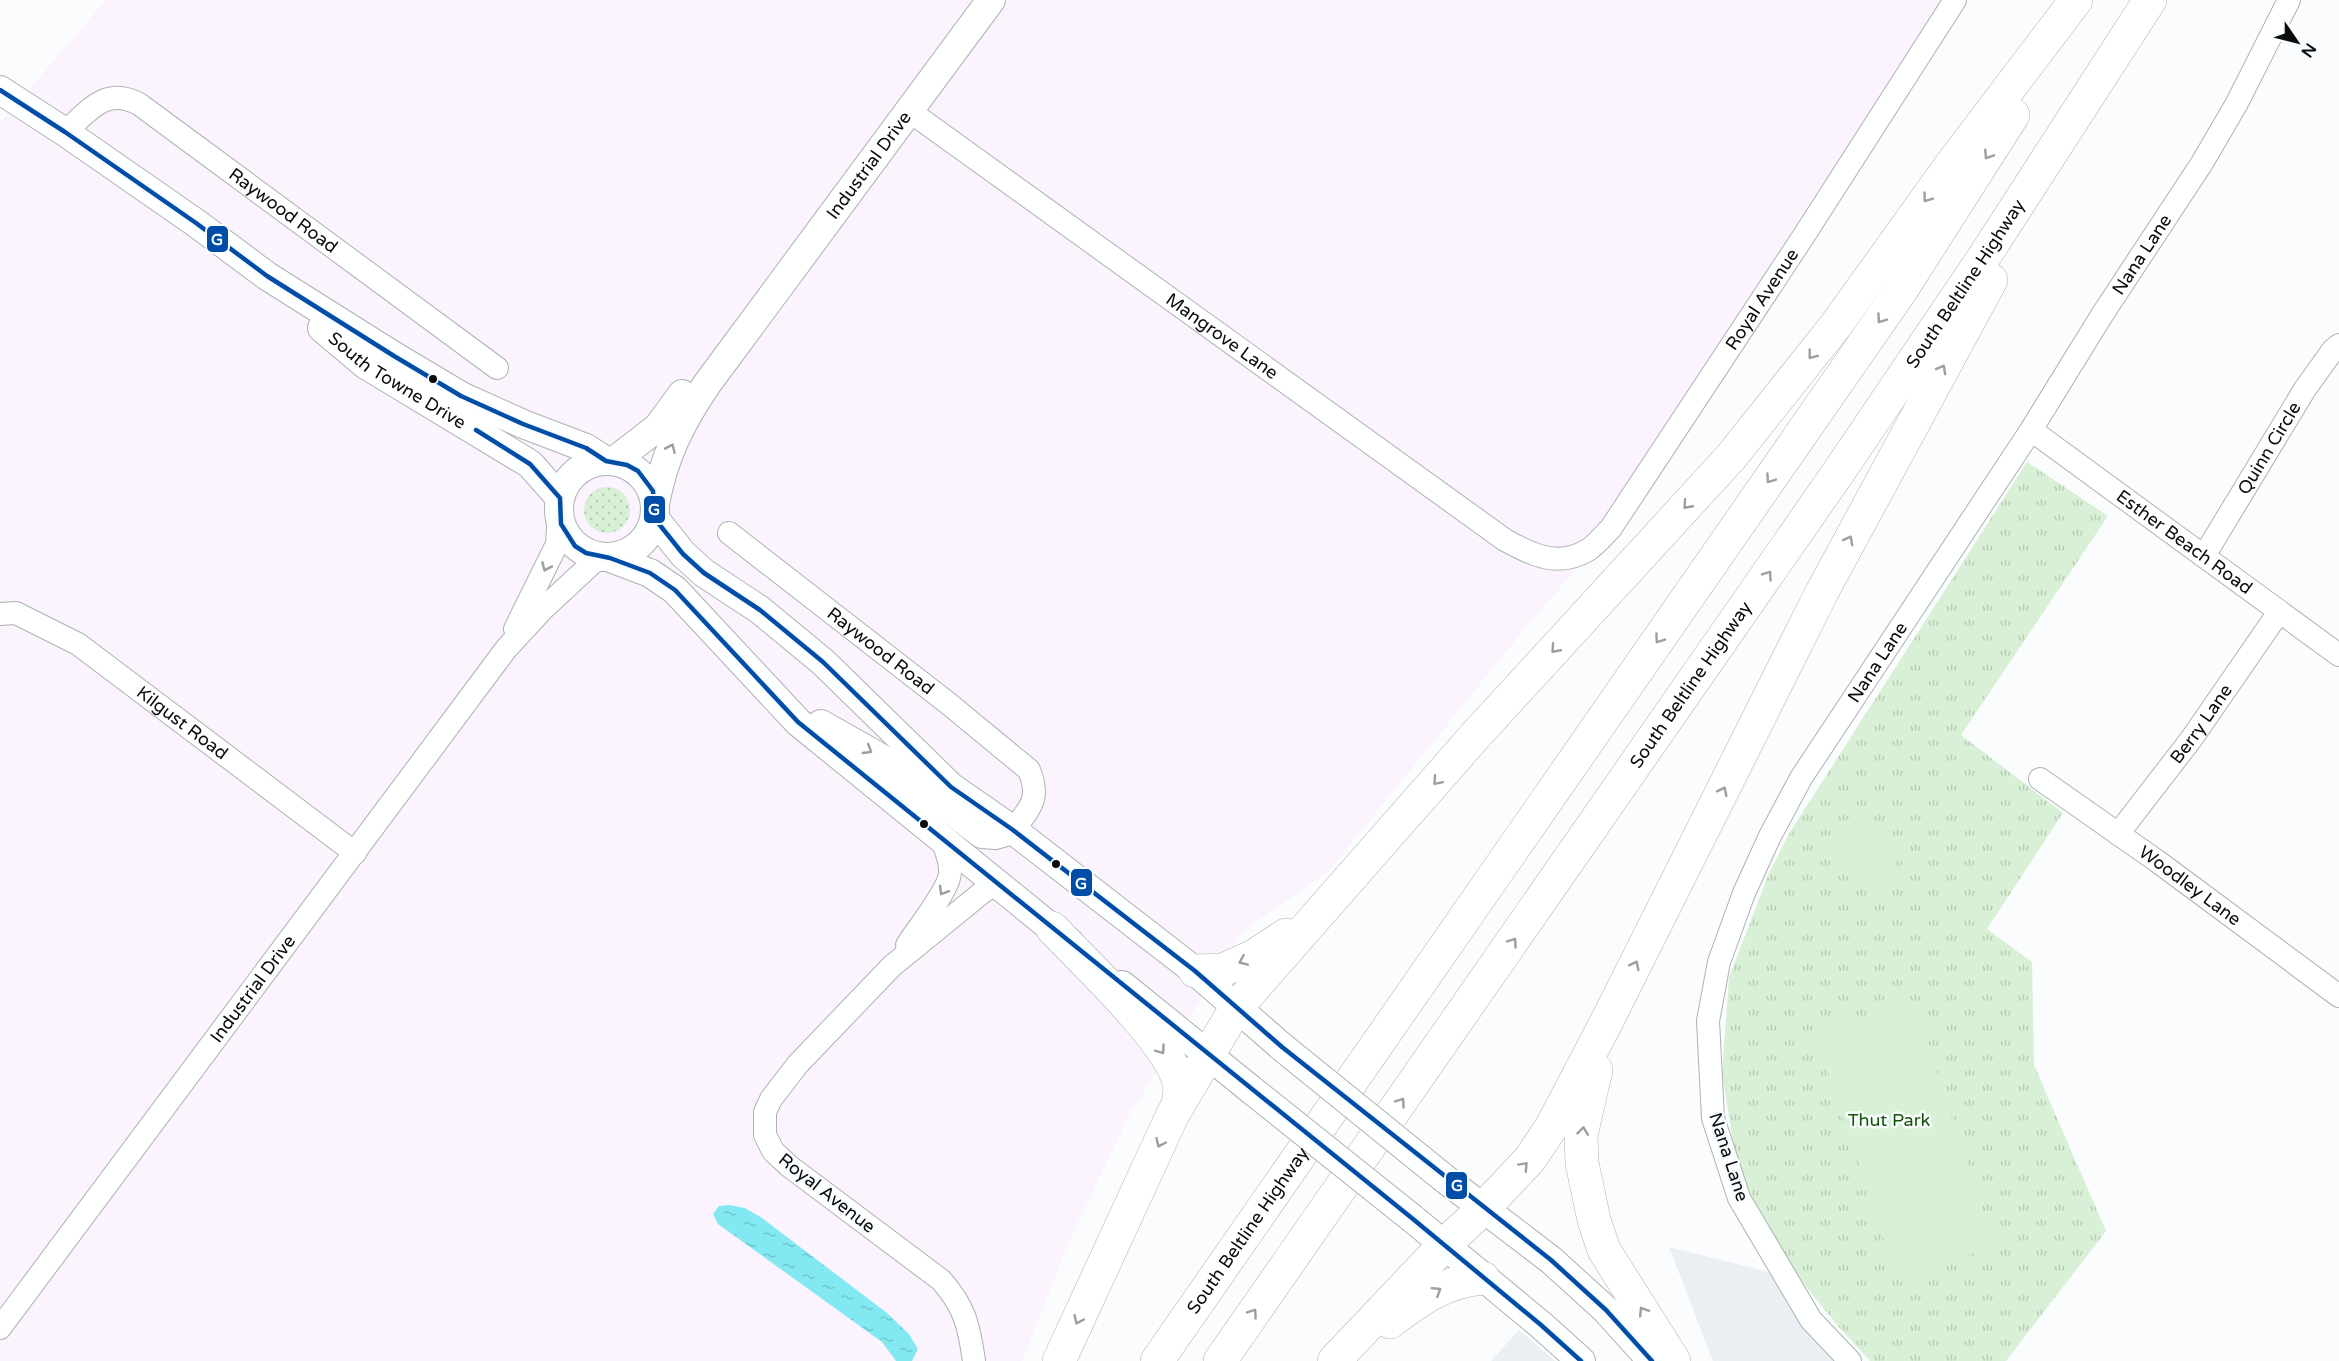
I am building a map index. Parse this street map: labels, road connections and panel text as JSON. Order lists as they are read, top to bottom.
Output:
{
  "streets": {
    "highway": ["South Beltline Highway"],
    "street": [
      "Industrial Drive",
      "Raywood Road",
      "Nana Lane",
      "Royal Avenue",
      "Mangrove Lane",
      "South Towne Drive",
      "Quinn Circle",
      "Esther Beach Road",
      "Kilgust Road",
      "Berry Lane",
      "Woodley Lane"
    ]
  },
  "crossings": [
    ["Industrial Drive", "Mangrove Lane"],
    ["Industrial Drive", "South Towne Drive"],
    ["Industrial Drive", "Kilgust Road"],
    ["Raywood Road", "South Towne Drive"],
    ["Nana Lane", "Esther Beach Road"],
    ["Royal Avenue", "Mangrove Lane"],
    ["Quinn Circle", "Esther Beach Road"],
    ["Esther Beach Road", "Berry Lane"],
    ["Berry Lane", "Woodley Lane"]
  ],
  "parks": ["Thut Park"],
  "lines": ["transit line G"],
  "north": "bottom right"
}
